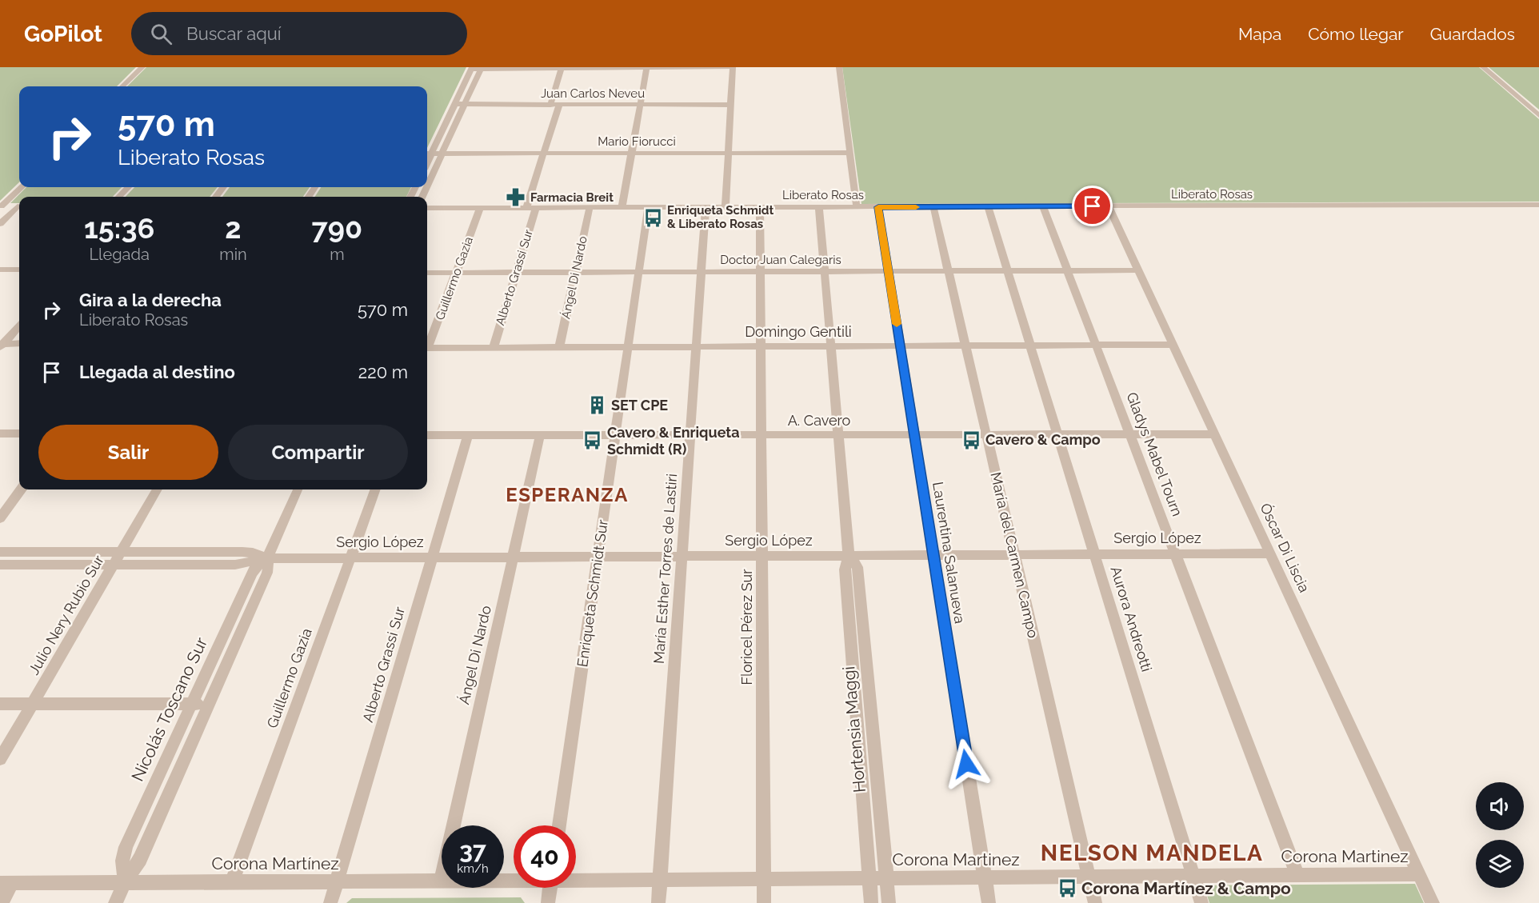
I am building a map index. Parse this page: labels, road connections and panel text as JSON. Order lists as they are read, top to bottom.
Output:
{
  "streets": {
    "street": [
      "Juan Carlos Neveu",
      "Mario Fiorucci",
      "Liberato Rosas",
      "Doctor Juan Calegaris",
      "Alberto Grassi Sur",
      "Ángel Di Nardo",
      "Guillermo Gazia",
      "Domingo Gentili",
      "A. Cavero",
      "Gladys Mabel Tourn",
      "Sergio López",
      "Óscar Di Liscia",
      "Laurentina Salanueva",
      "María del Carmen Campo",
      "María Esther Torres de Lastiri",
      "Enriqueta Schmidt Sur",
      "Julio Nery Rubio Sur",
      "Aurora Andreotti",
      "Floricel Pérez Sur",
      "Nicolás Toscano Sur",
      "Hortensia Maggi",
      "Corona Martinez",
      "Corona Martínez"
    ]
  },
  "crossings": [
    ["Juan Carlos Neveu", "Alberto Grassi Sur"],
    ["Mario Fiorucci", "Alberto Grassi Sur"],
    ["Liberato Rosas", "Alberto Grassi Sur"],
    ["Liberato Rosas", "Ángel Di Nardo"],
    ["Liberato Rosas", "Guillermo Gazia"],
    ["Liberato Rosas", "Gladys Mabel Tourn"],
    ["Liberato Rosas", "Óscar Di Liscia"],
    ["Liberato Rosas", "Laurentina Salanueva"],
    ["Liberato Rosas", "María del Carmen Campo"],
    ["Liberato Rosas", "María Esther Torres de Lastiri"],
    ["Liberato Rosas", "Enriqueta Schmidt Sur"],
    ["Liberato Rosas", "Aurora Andreotti"],
    ["Liberato Rosas", "Floricel Pérez Sur"],
    ["Liberato Rosas", "Hortensia Maggi"],
    ["Doctor Juan Calegaris", "Alberto Grassi Sur"],
    ["Doctor Juan Calegaris", "Ángel Di Nardo"],
    ["Doctor Juan Calegaris", "Guillermo Gazia"],
    ["Doctor Juan Calegaris", "Gladys Mabel Tourn"],
    ["Doctor Juan Calegaris", "Óscar Di Liscia"],
    ["Doctor Juan Calegaris", "Laurentina Salanueva"],
    ["Doctor Juan Calegaris", "María del Carmen Campo"],
    ["Doctor Juan Calegaris", "María Esther Torres de Lastiri"],
    ["Doctor Juan Calegaris", "Enriqueta Schmidt Sur"],
    ["Doctor Juan Calegaris", "Aurora Andreotti"],
    ["Doctor Juan Calegaris", "Floricel Pérez Sur"],
    ["Doctor Juan Calegaris", "Hortensia Maggi"],
    ["Alberto Grassi Sur", "Domingo Gentili"],
    ["Alberto Grassi Sur", "A. Cavero"],
    ["Alberto Grassi Sur", "Sergio López"],
    ["Alberto Grassi Sur", "Corona Martínez"],
    ["Ángel Di Nardo", "Domingo Gentili"],
    ["Ángel Di Nardo", "A. Cavero"],
    ["Ángel Di Nardo", "Sergio López"],
    ["Ángel Di Nardo", "Corona Martínez"],
    ["Guillermo Gazia", "Sergio López"],
    ["Guillermo Gazia", "Corona Martínez"],
    ["Domingo Gentili", "Gladys Mabel Tourn"],
    ["Domingo Gentili", "Óscar Di Liscia"],
    ["Domingo Gentili", "Laurentina Salanueva"],
    ["Domingo Gentili", "María del Carmen Campo"],
    ["Domingo Gentili", "María Esther Torres de Lastiri"],
    ["Domingo Gentili", "Enriqueta Schmidt Sur"],
    ["Domingo Gentili", "Aurora Andreotti"],
    ["Domingo Gentili", "Floricel Pérez Sur"],
    ["Domingo Gentili", "Hortensia Maggi"],
    ["A. Cavero", "Gladys Mabel Tourn"],
    ["A. Cavero", "Óscar Di Liscia"],
    ["A. Cavero", "Laurentina Salanueva"],
    ["A. Cavero", "María del Carmen Campo"],
    ["A. Cavero", "María Esther Torres de Lastiri"],
    ["A. Cavero", "Enriqueta Schmidt Sur"],
    ["A. Cavero", "Aurora Andreotti"],
    ["A. Cavero", "Floricel Pérez Sur"],
    ["A. Cavero", "Hortensia Maggi"],
    ["Gladys Mabel Tourn", "Sergio López"],
    ["Gladys Mabel Tourn", "Corona Martinez"],
    ["Sergio López", "Óscar Di Liscia"],
    ["Sergio López", "Laurentina Salanueva"],
    ["Sergio López", "María del Carmen Campo"],
    ["Sergio López", "María Esther Torres de Lastiri"],
    ["Sergio López", "Enriqueta Schmidt Sur"],
    ["Sergio López", "Julio Nery Rubio Sur"],
    ["Sergio López", "Aurora Andreotti"],
    ["Sergio López", "Floricel Pérez Sur"],
    ["Sergio López", "Nicolás Toscano Sur"],
    ["Sergio López", "Hortensia Maggi"],
    ["Óscar Di Liscia", "Corona Martinez"],
    ["Laurentina Salanueva", "Corona Martinez"],
    ["María del Carmen Campo", "Corona Martinez"],
    ["María Esther Torres de Lastiri", "Corona Martinez"],
    ["Aurora Andreotti", "Corona Martinez"],
    ["Floricel Pérez Sur", "Corona Martinez"],
    ["Nicolás Toscano Sur", "Corona Martínez"],
    ["Hortensia Maggi", "Corona Martinez"]
  ],
  "districts": ["ESPERANZA", "NELSON MANDELA"],
  "places": {
    "pharmacy": ["Farmacia Breit"],
    "bus stop": [
      "Enriqueta Schmidt & Liberato Rosas",
      "Cavero & Campo",
      "Cavero & Enriqueta Schmidt (R)",
      "Corona Martínez & Campo"
    ],
    "building": ["SET CPE"]
  },
  "page": {
    "header": "GoPilot",
    "search": "Buscar aquí",
    "nav": ["Mapa", "Cómo llegar", "Guardados"],
    "turn": ["570 m", "Liberato Rosas"],
    "eta": [
      "15:36",
      "Llegada",
      "2",
      "min",
      "790",
      "m"
    ],
    "list": [
      {
        "name": "Gira a la derecha",
        "note": "Liberato Rosas",
        "value": "570 m"
      },
      {
        "name": "Llegada al destino",
        "value": "220 m"
      }
    ],
    "buttons": ["Salir", "Compartir"],
    "speed": "37 km/h",
    "limit": "40"
  }
}
